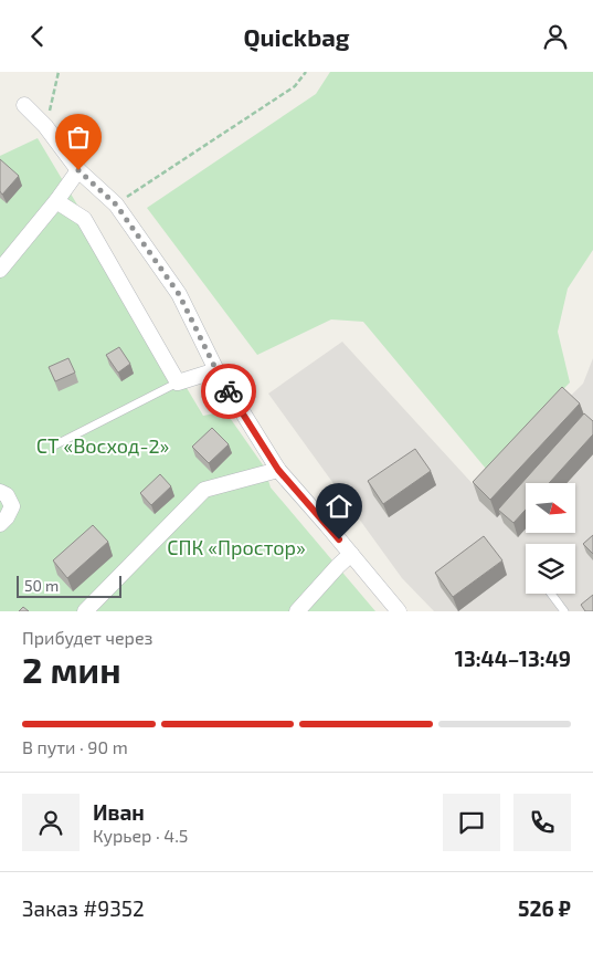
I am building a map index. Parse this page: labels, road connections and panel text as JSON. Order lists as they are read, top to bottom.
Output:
{
  "parks": ["СТ «Восход-2»", "СПК «Простор»"],
  "scale_bar": "50 m",
  "north": "right",
  "page": {
    "header": "Quickbag",
    "scale": "50 m",
    "heading": ["2 мин", "Прибудет через", "13:44–13:49"],
    "panel": [
      "Иван",
      "Курьер · 4.5",
      "Заказ #9352",
      "526 ₽"
    ],
    "bar": "В пути · 90 m"
  }
}
